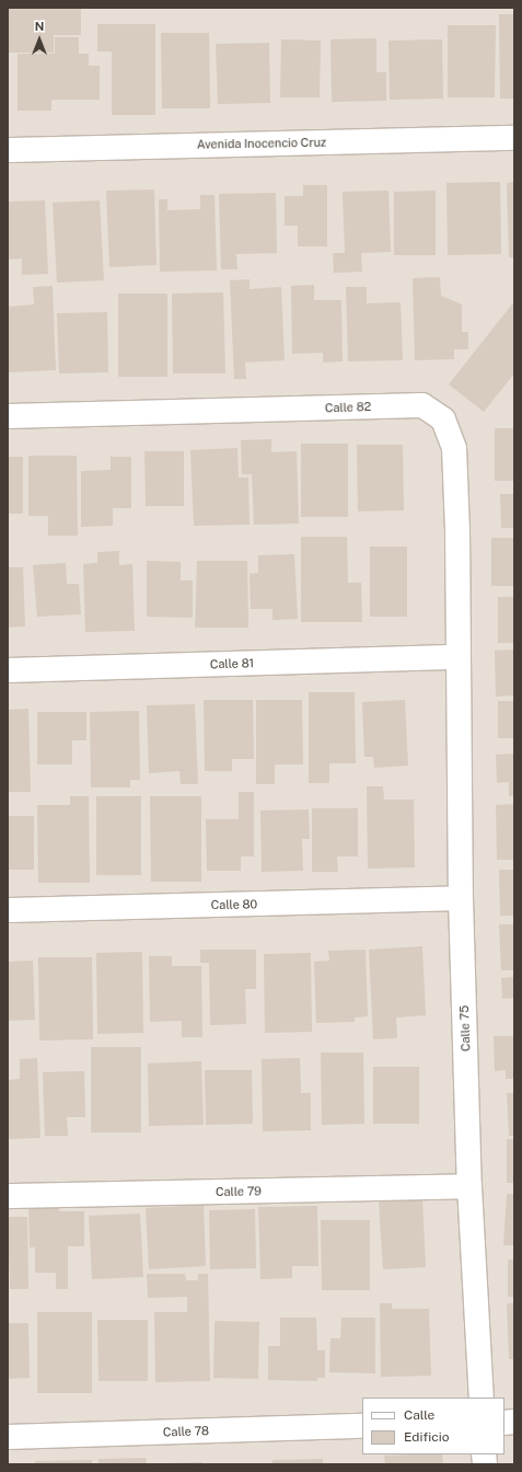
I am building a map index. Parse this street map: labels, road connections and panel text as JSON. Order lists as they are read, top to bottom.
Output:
{
  "streets": {
    "street": [
      "Avenida Inocencio Cruz",
      "Calle 82",
      "Calle 81",
      "Calle 80",
      "Calle 75",
      "Calle 79",
      "Calle 78"
    ]
  },
  "crossings": [
    ["Calle 82", "Calle 81"],
    ["Calle 82", "Calle 75"],
    ["Calle 81", "Calle 75"],
    ["Calle 80", "Calle 75"],
    ["Calle 75", "Calle 79"]
  ],
  "legend": ["Calle", "Edificio"],
  "north": "top"
}
